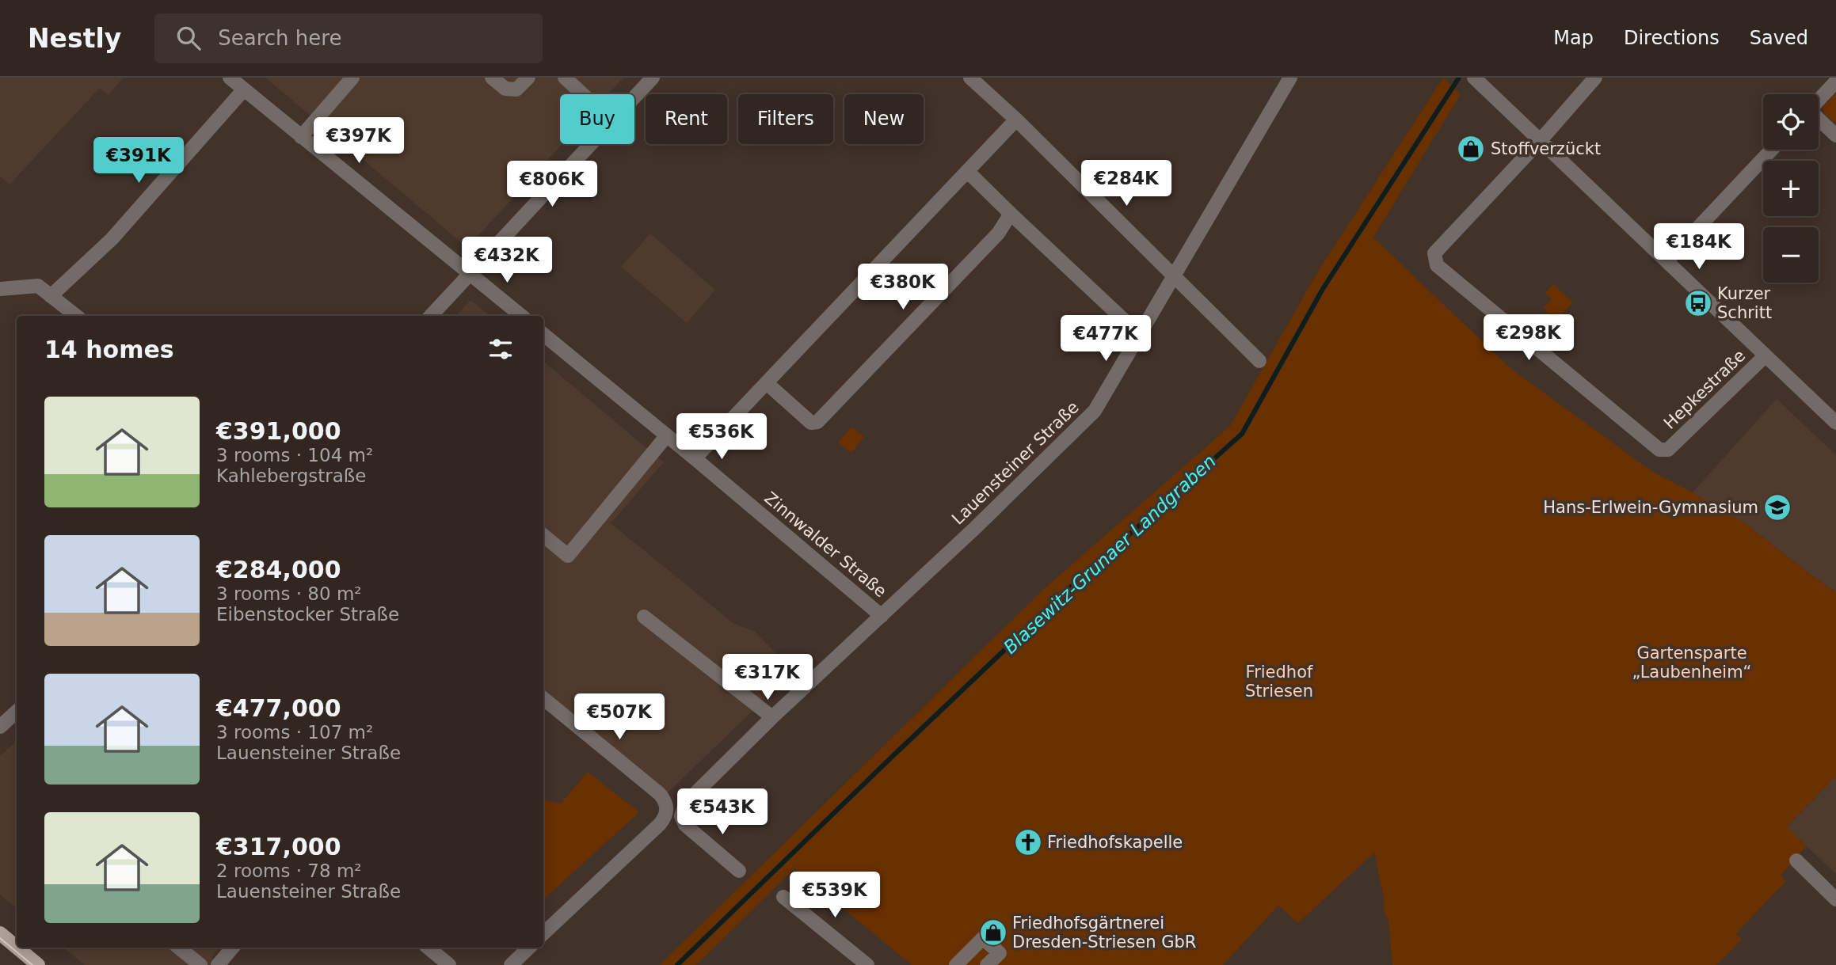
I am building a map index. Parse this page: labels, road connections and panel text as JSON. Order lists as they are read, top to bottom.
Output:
{
  "streets": {
    "street": ["Hepkestraße", "Lauensteiner Straße", "Zinnwalder Straße"]
  },
  "crossings": [
    ["Lauensteiner Straße", "Zinnwalder Straße"]
  ],
  "water": ["Blasewitz‐Grunaer Landgraben"],
  "parks": ["Gartensparte „Laubenheim“", "Friedhof Striesen"],
  "places": {
    "shop": ["Stoffverzückt", "Friedhofsgärtnerei Dresden-Striesen GbR"],
    "bus stop": ["Kurzer Schritt"],
    "school or university": ["Hans-Erlwein-Gymnasium"],
    "church": ["Friedhofskapelle"]
  },
  "page": {
    "header": "Nestly",
    "search": "Search here",
    "nav": ["Map", "Directions", "Saved"],
    "map_buttons": ["+", "−"],
    "chip": [
      "Buy",
      "Rent",
      "Filters",
      "New"
    ],
    "price": [
      "€397K",
      "€391K",
      "€284K",
      "€806K",
      "€184K",
      "€432K",
      "€380K",
      "€298K",
      "€477K",
      "€536K",
      "€317K",
      "€507K",
      "€543K",
      "€539K"
    ],
    "heading": "14 homes",
    "list": [
      {
        "name": "€391,000",
        "note": "3 rooms · 104 m² · Kahlebergstraße"
      },
      {
        "name": "€284,000",
        "note": "3 rooms · 80 m² · Eibenstocker Straße"
      },
      {
        "name": "€477,000",
        "note": "3 rooms · 107 m² · Lauensteiner Straße"
      },
      {
        "name": "€317,000",
        "note": "2 rooms · 78 m² · Lauensteiner Straße"
      }
    ]
  }
}
